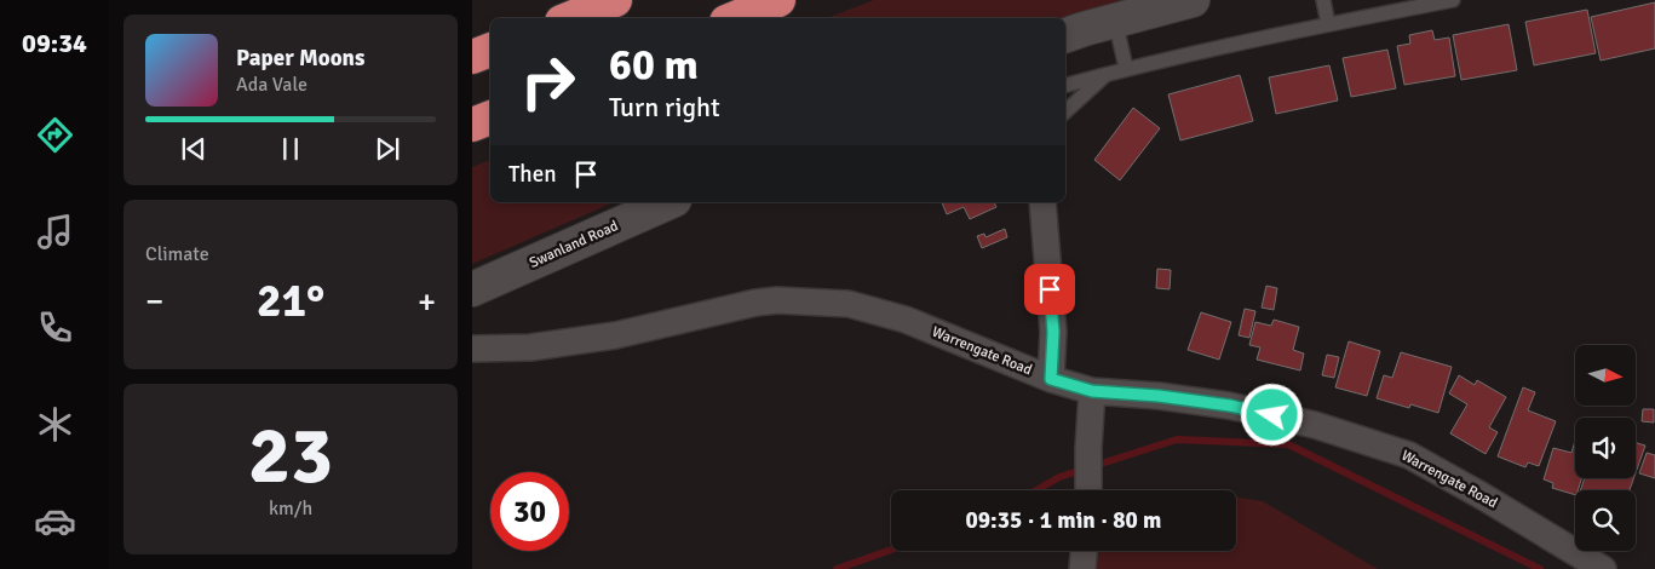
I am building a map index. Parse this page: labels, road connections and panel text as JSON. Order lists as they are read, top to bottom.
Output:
{
  "streets": {
    "street": ["Swanland Road", "Warrengate Road"]
  },
  "north": "right",
  "page": {
    "tabs": "09:34",
    "turn": ["60 m", "Turn right"],
    "song": ["Paper Moons", "Ada Vale"],
    "then": "Then",
    "tile": [
      "Climate",
      ["23", "km/h"]
    ],
    "heat": ["−", "21°", "+"],
    "limit": "30",
    "trip": "09:35 · 1 min · 80 m"
  }
}
